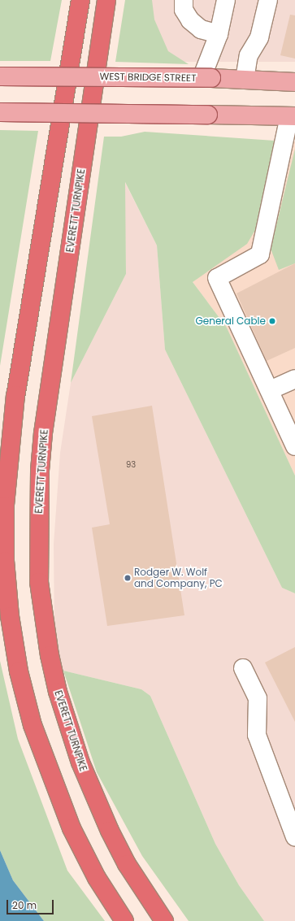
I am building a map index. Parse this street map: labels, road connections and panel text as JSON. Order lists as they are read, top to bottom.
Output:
{
  "streets": {
    "highway": ["EVERETT TURNPIKE"],
    "main road": ["WEST BRIDGE STREET"]
  },
  "places": ["General Cable", "Rodger W. Wolf and Company, PC"],
  "house_numbers": ["93"],
  "scale_bar": "20 m"
}
